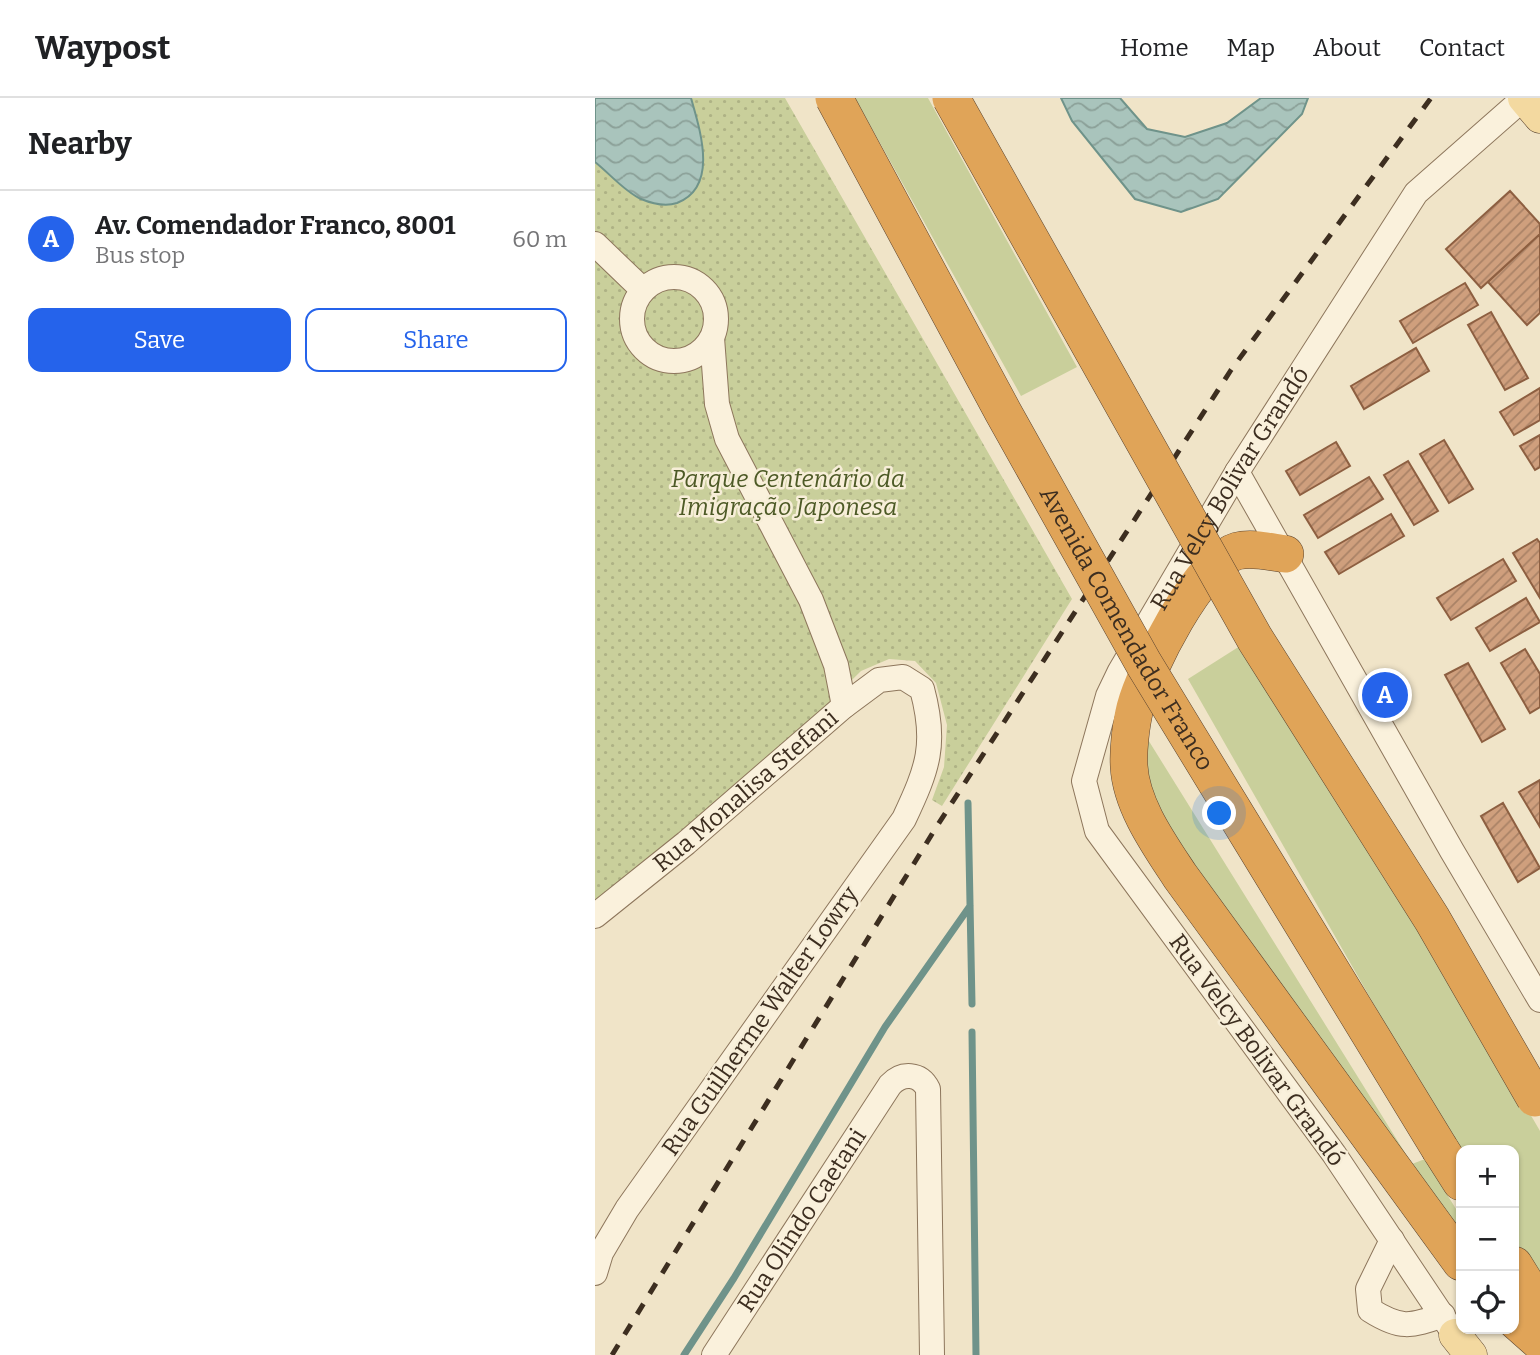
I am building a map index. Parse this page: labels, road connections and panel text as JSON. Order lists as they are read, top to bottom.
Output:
{
  "streets": {
    "highway": ["Avenida Comendador Franco"],
    "street": [
      "Rua Velcy Bolivar Grandó",
      "Rua Monalisa Stefani",
      "Rua Guilherme Walter Lowry",
      "Rua Olindo Caetani"
    ]
  },
  "crossings": [
    ["Rua Monalisa Stefani", "Rua Guilherme Walter Lowry"]
  ],
  "parks": ["Parque Centenário da Imigração Japonesa"],
  "page": {
    "header": "Waypost",
    "nav": [
      "Home",
      "Map",
      "About",
      "Contact"
    ],
    "heading": "Nearby",
    "list": [
      {
        "mark": "A",
        "name": "Av. Comendador Franco, 8001",
        "note": "Bus stop",
        "value": "60 m"
      }
    ],
    "buttons": ["Save", "Share"],
    "pins": "A",
    "map_buttons": ["+", "−"]
  }
}
